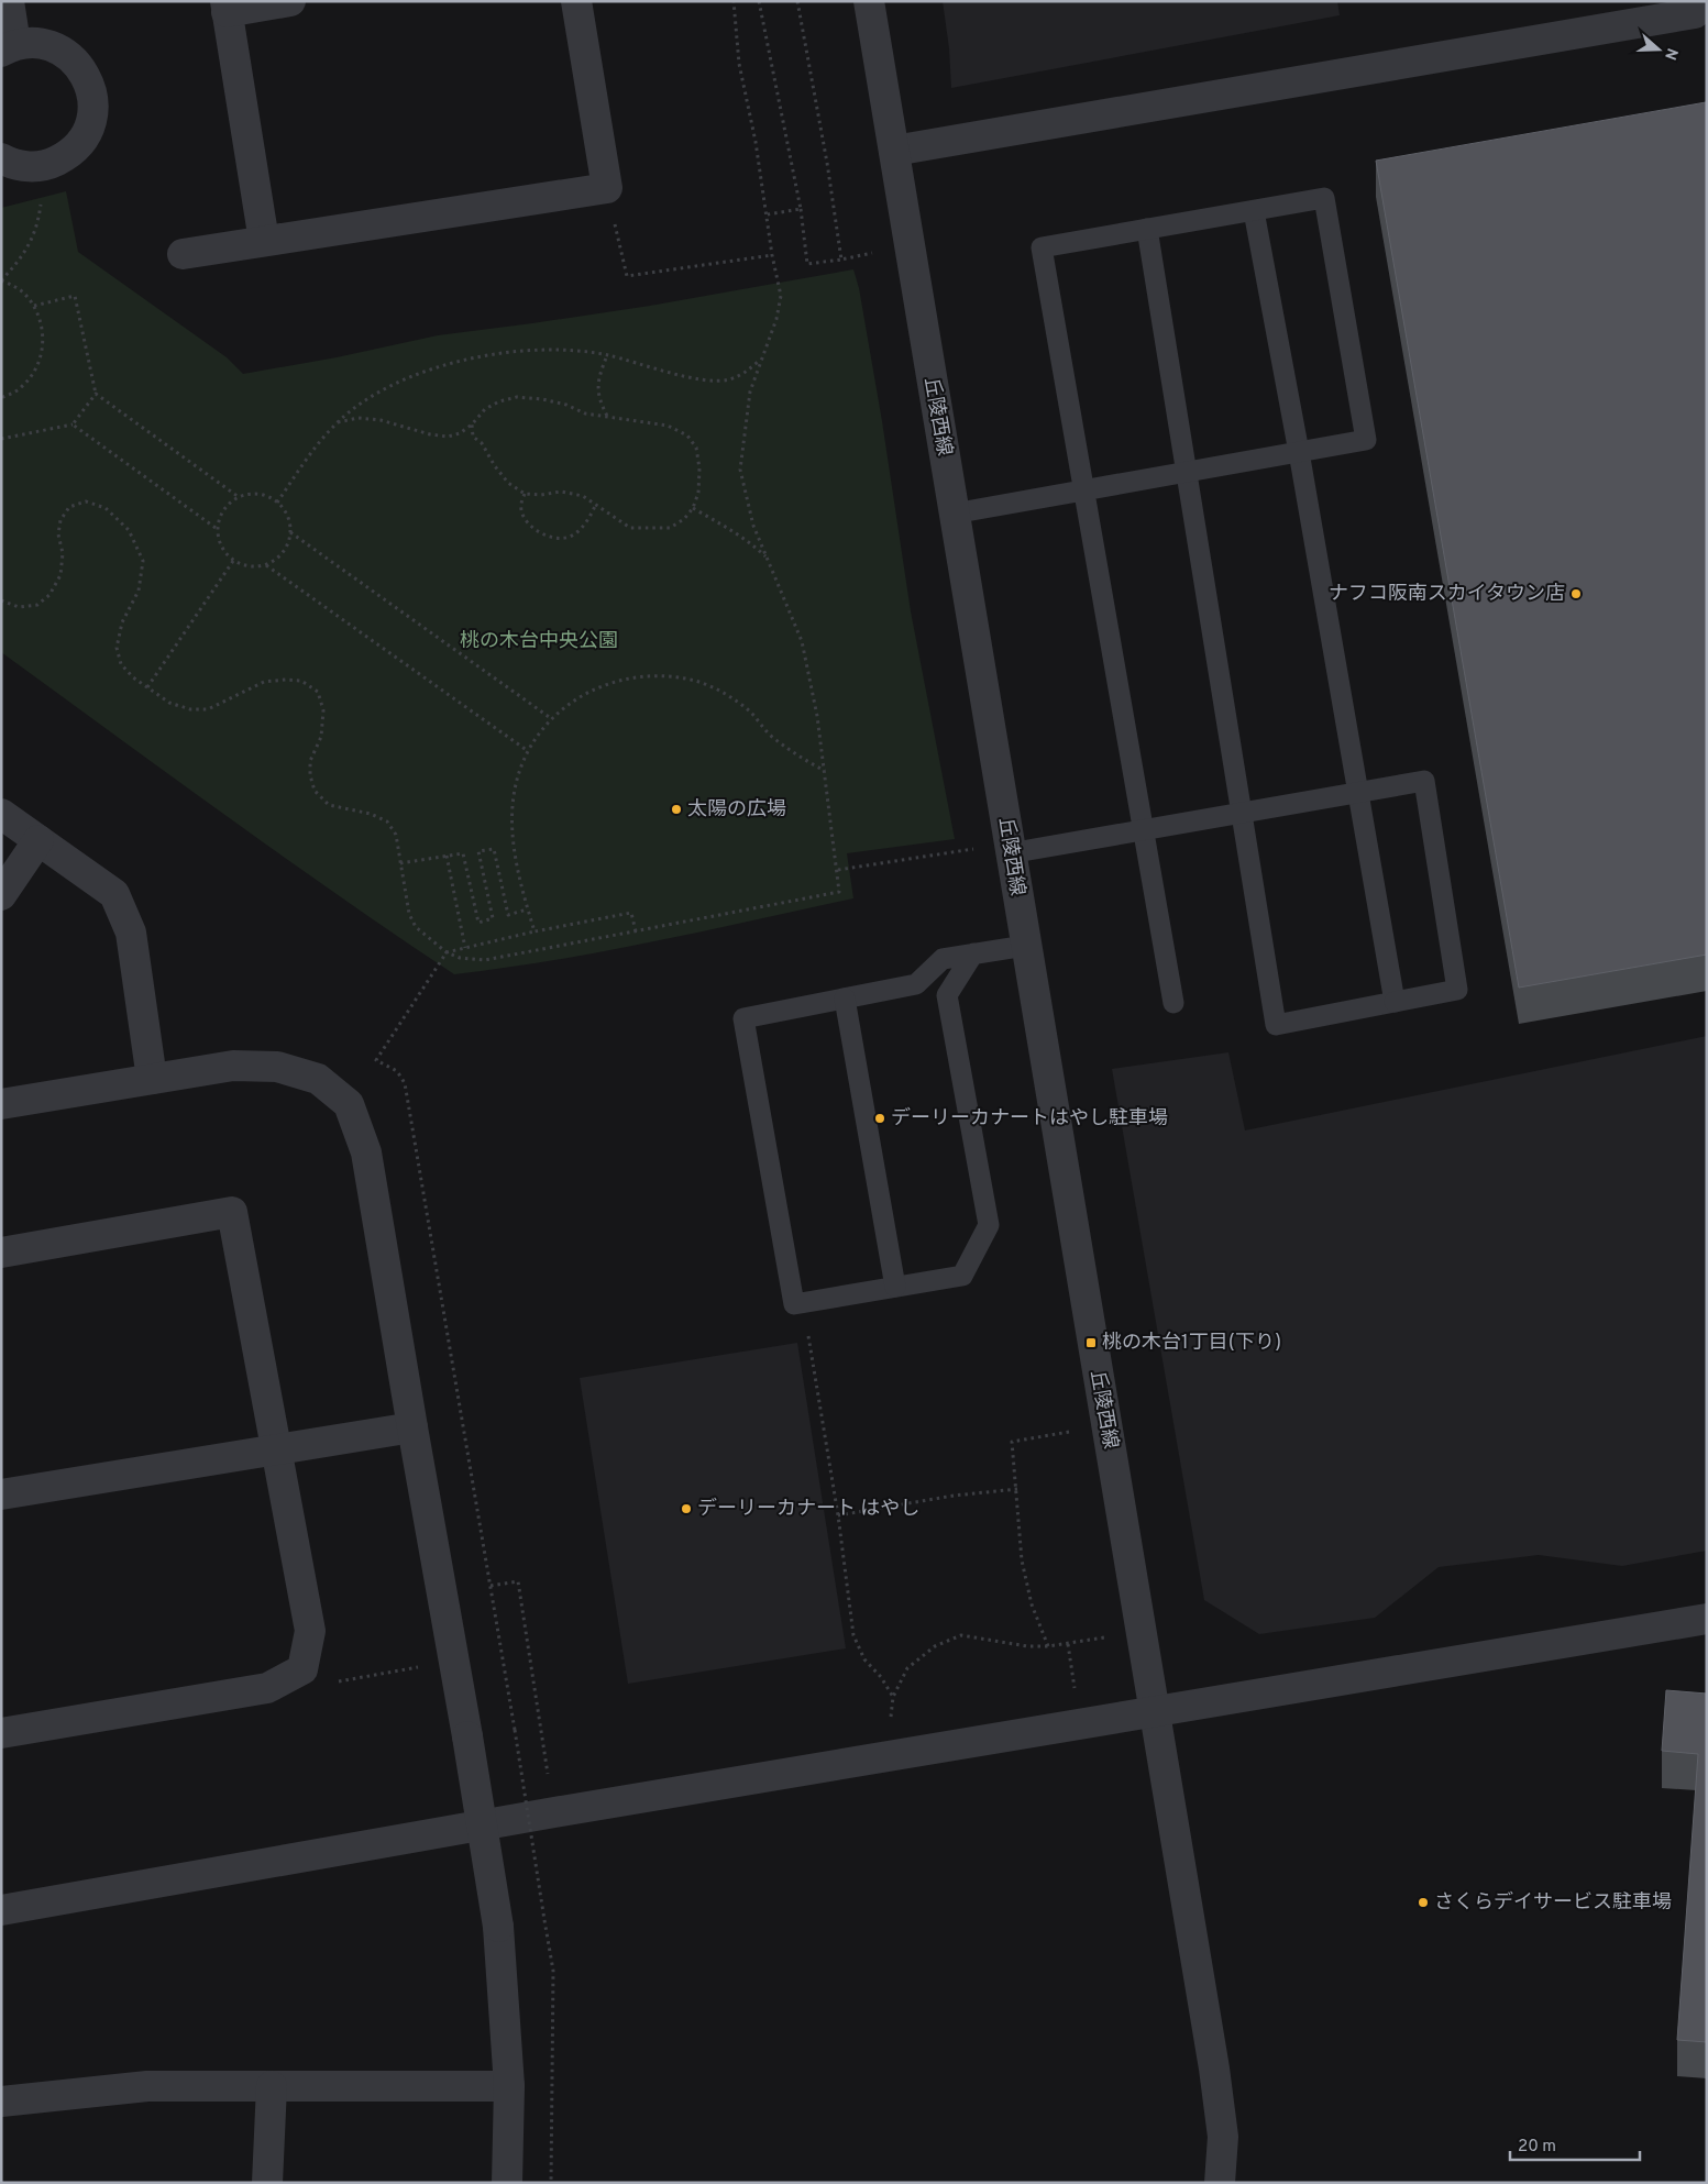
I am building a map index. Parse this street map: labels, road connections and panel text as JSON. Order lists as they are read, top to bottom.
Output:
{
  "streets": {
    "street": ["丘陵西線"]
  },
  "parks": ["桃の木台中央公園"],
  "places": {
    "other": [
      "ナフコ阪南スカイタウン店",
      "太陽の広場",
      "デーリーカナートはやし駐車場",
      "デーリーカナート はやし",
      "さくらデイサービス駐車場"
    ],
    "transit": ["桃の木台1丁目(下り)"]
  },
  "scale_bar": "20 m",
  "north": "right"
}
